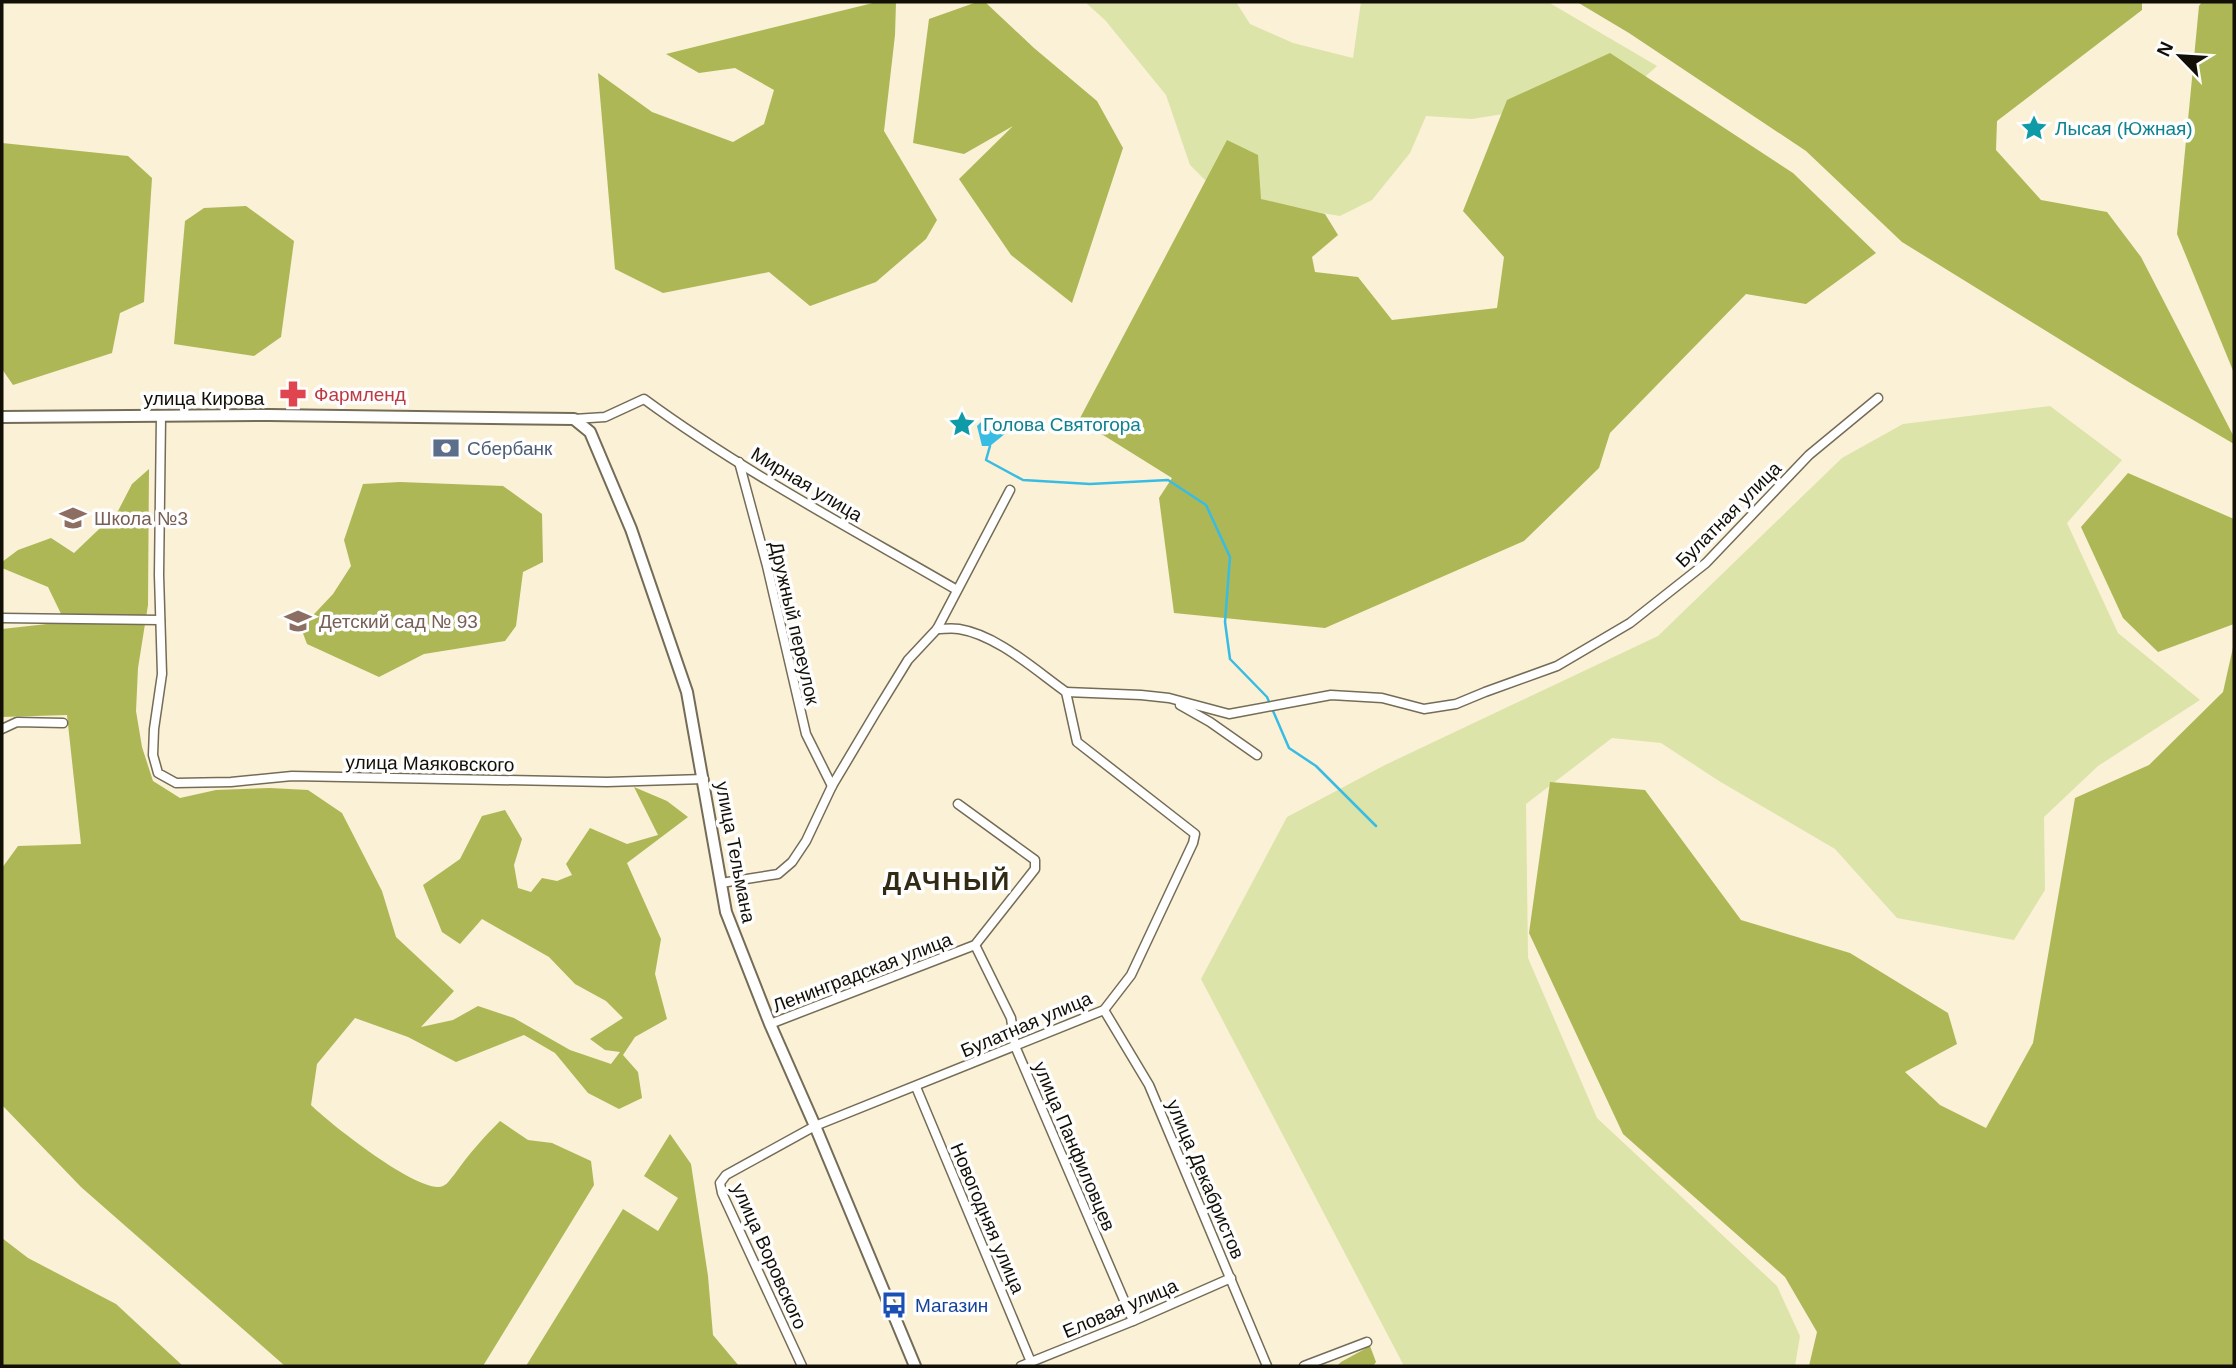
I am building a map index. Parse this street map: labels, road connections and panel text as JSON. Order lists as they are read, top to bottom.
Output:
{
  "streets": {
    "street": [
      "улица Кирова",
      "Мирная улица",
      "Булатная улица",
      "Дружный переулок",
      "улица Маяковского",
      "улица Тельмана",
      "Ленинградская улица",
      "улица Панфиловцев",
      "улица Декабристов",
      "Новогодняя улица",
      "улица Воровского",
      "Еловая улица"
    ]
  },
  "crossings": [
    ["улица Кирова", "Мирная улица"],
    ["улица Кирова", "улица Тельмана"],
    ["Мирная улица", "Дружный переулок"],
    ["Мирная улица", "улица Тельмана"],
    ["Булатная улица", "улица Тельмана"],
    ["Булатная улица", "улица Панфиловцев"],
    ["Булатная улица", "улица Декабристов"],
    ["Булатная улица", "Новогодняя улица"],
    ["Булатная улица", "улица Воровского"],
    ["улица Маяковского", "улица Тельмана"],
    ["улица Тельмана", "Ленинградская улица"],
    ["улица Тельмана", "улица Воровского"],
    ["Ленинградская улица", "улица Панфиловцев"],
    ["улица Панфиловцев", "Еловая улица"],
    ["улица Декабристов", "Еловая улица"],
    ["Новогодняя улица", "Еловая улица"]
  ],
  "districts": ["ДАЧНЫЙ"],
  "places": {
    "place": ["Лысая (Южная)", "Голова Святогора"],
    "pharmacy": ["Фармленд"],
    "bank": ["Сбербанк"],
    "school or university": ["Школа №3", "Детский сад № 93"],
    "bus stop": ["Магазин"]
  },
  "north": "top left"
}
